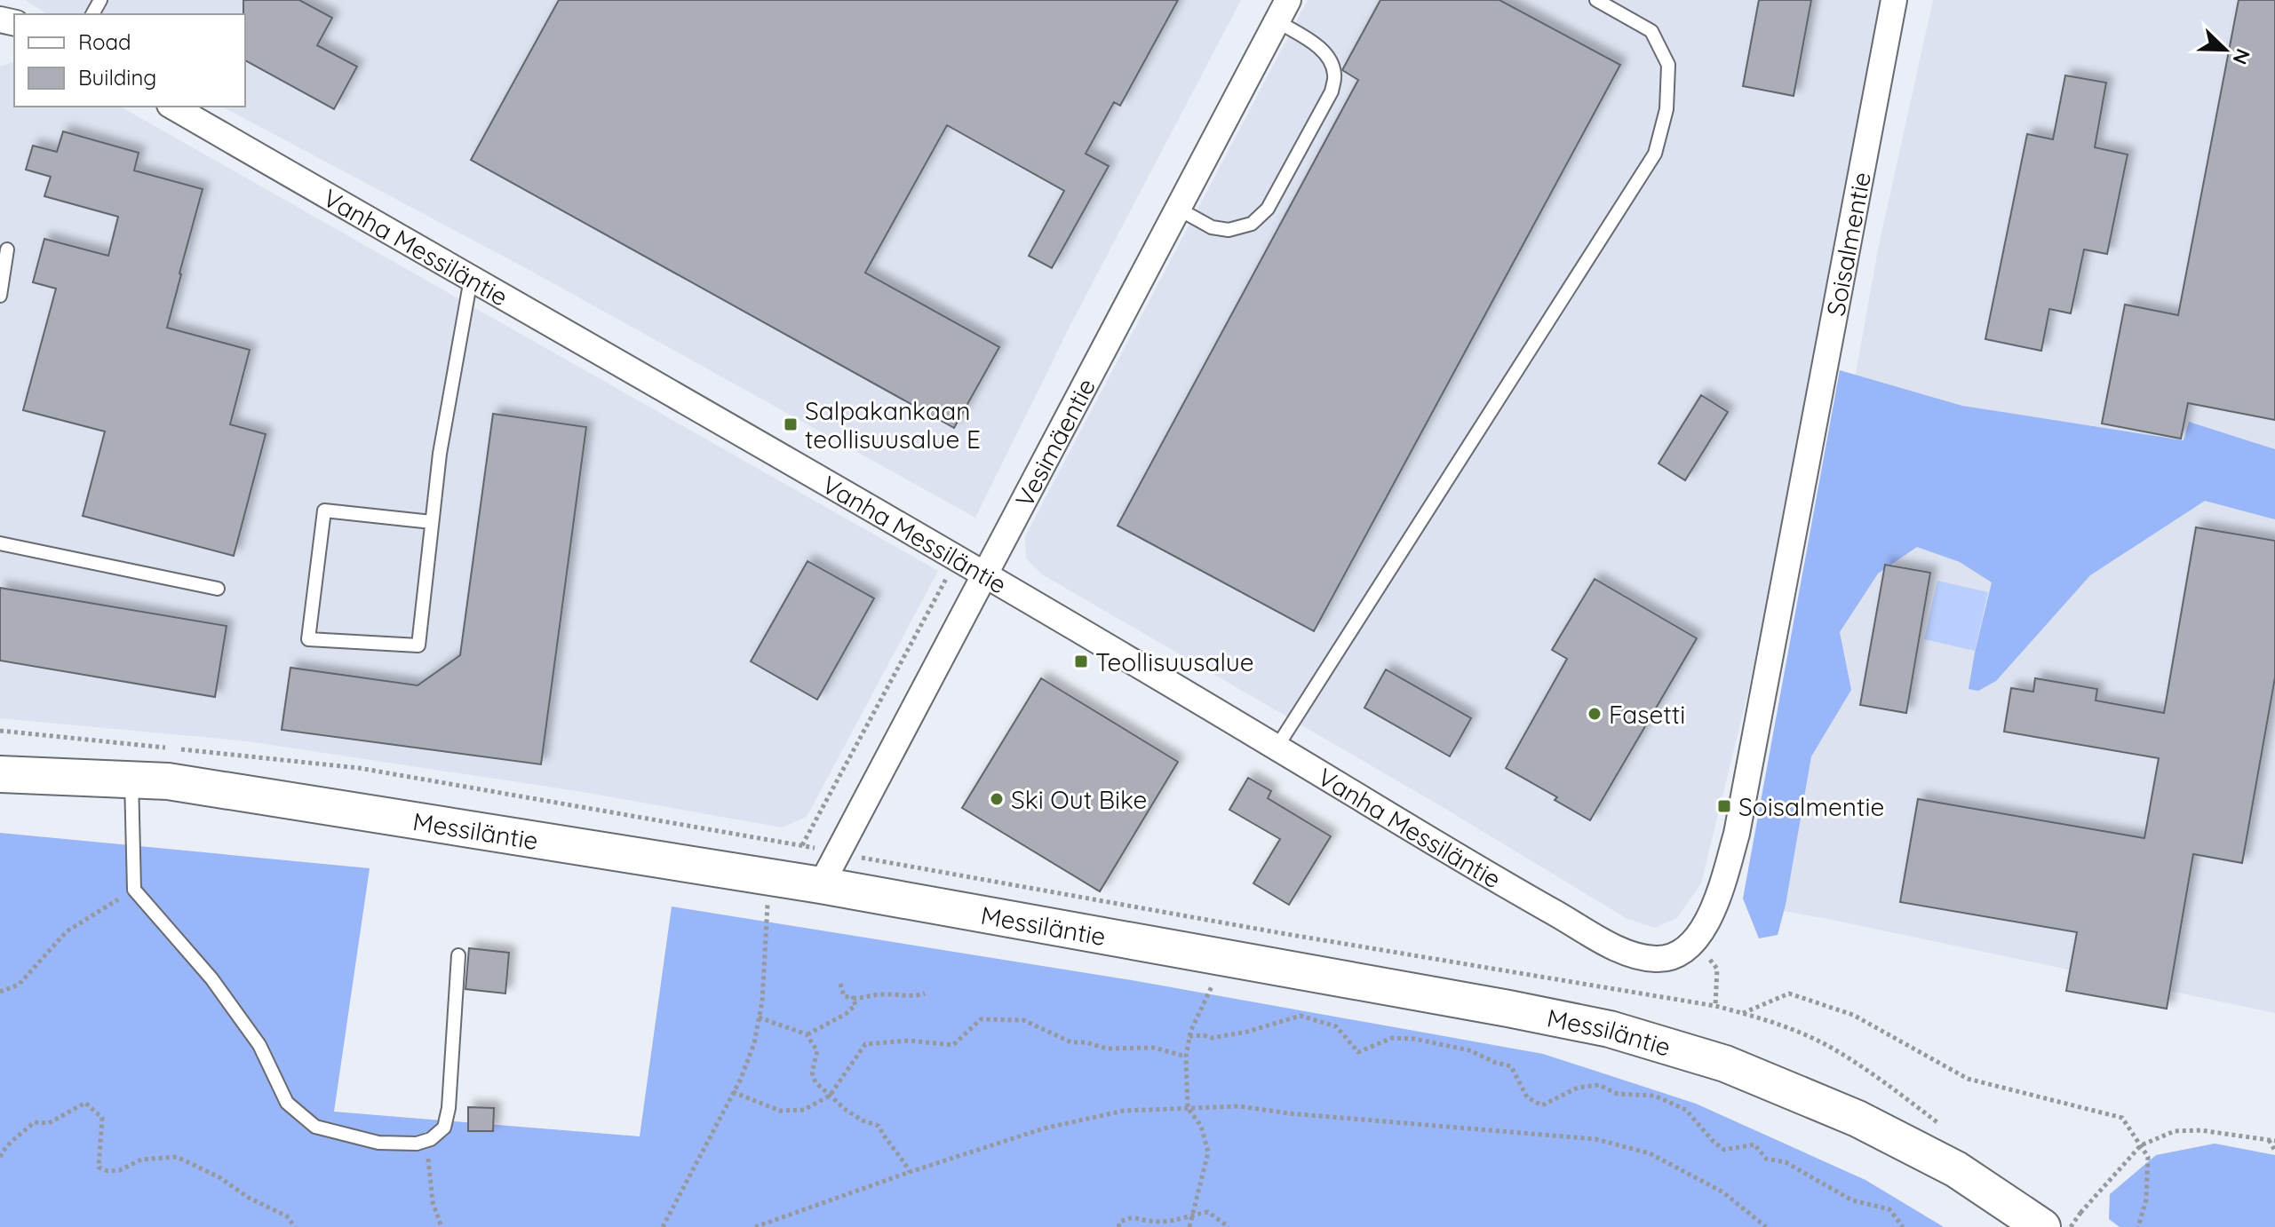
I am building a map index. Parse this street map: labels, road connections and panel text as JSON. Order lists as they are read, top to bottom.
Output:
{
  "streets": {
    "street": [
      "Soisalmentie",
      "Vanha Messiläntie",
      "Vesimäentie",
      "Messiläntie"
    ]
  },
  "crossings": [
    ["Soisalmentie", "Vanha Messiläntie"],
    ["Vanha Messiläntie", "Vesimäentie"],
    ["Vesimäentie", "Messiläntie"]
  ],
  "places": {
    "transit": ["Salpakankaan teollisuusalue E", "Teollisuusalue", "Soisalmentie"],
    "other": ["Fasetti", "Ski Out Bike"]
  },
  "legend": ["Road", "Building"],
  "north": "bottom right"
}
